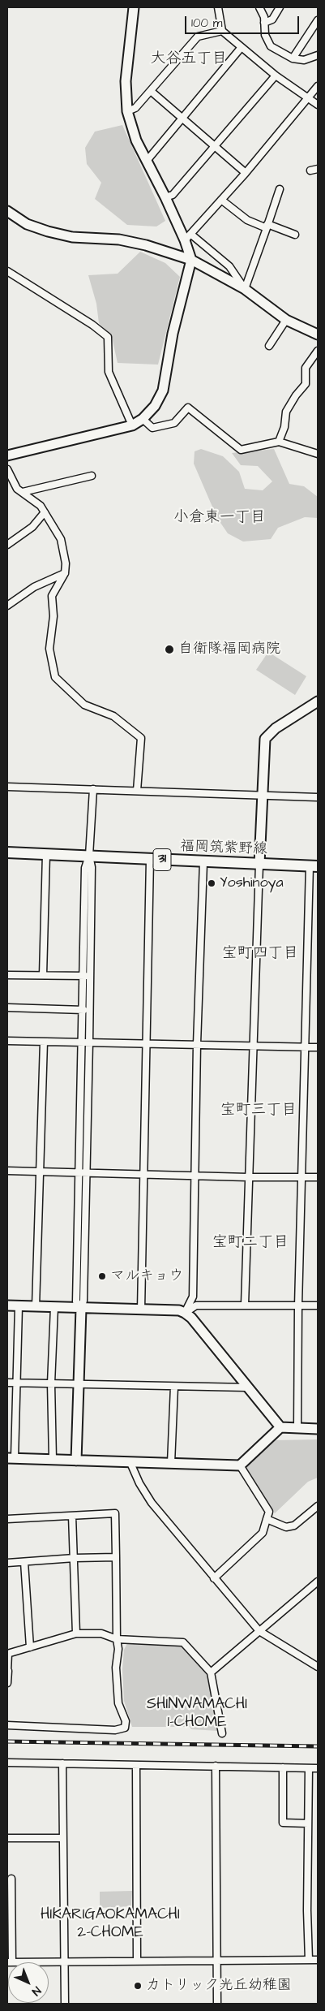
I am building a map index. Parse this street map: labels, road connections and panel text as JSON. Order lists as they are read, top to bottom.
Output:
{
  "streets": {
    "main road": ["福岡筑紫野線", "31"]
  },
  "districts": [
    "大谷五丁目",
    "小倉東一丁目",
    "宝町四丁目",
    "宝町三丁目",
    "宝町二丁目",
    "SHINWAMACHI 1-CHOME",
    "HIKARIGAOKAMACHI 2-CHOME"
  ],
  "places": [
    "自衛隊福岡病院",
    "Yoshinoya",
    "マルキョウ",
    "カトリック光丘幼稚園"
  ],
  "scale_bar": "100 m",
  "north": "bottom right"
}
